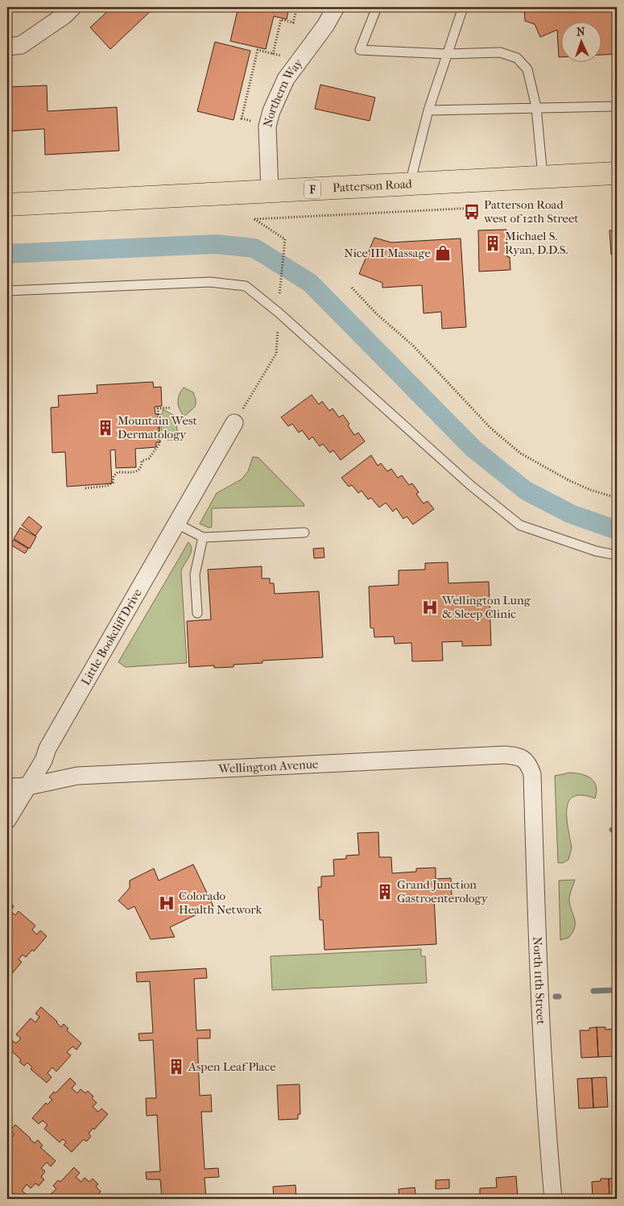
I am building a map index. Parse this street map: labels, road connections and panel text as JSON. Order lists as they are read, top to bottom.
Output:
{
  "streets": {
    "main road": ["Patterson Road", "F"],
    "street": [
      "Northern Way",
      "Little Bookcliff Drive",
      "Wellington Avenue",
      "North 11th Street"
    ]
  },
  "crossings": [
    ["Northern Way", "Patterson Road"],
    ["Little Bookcliff Drive", "Wellington Avenue"],
    ["Wellington Avenue", "North 11th Street"]
  ],
  "places": {
    "bus stop": ["Patterson Road west of 12th Street"],
    "building": [
      "Michael S. Ryan, D.D.S.",
      "Mountain West Dermatology",
      "Grand Junction Gastroenterology",
      "Aspen Leaf Place"
    ],
    "shop": ["Nice III Massage"],
    "hospital": ["Wellington Lung & Sleep Clinic", "Colorado Health Network"]
  },
  "north": "top"
}
